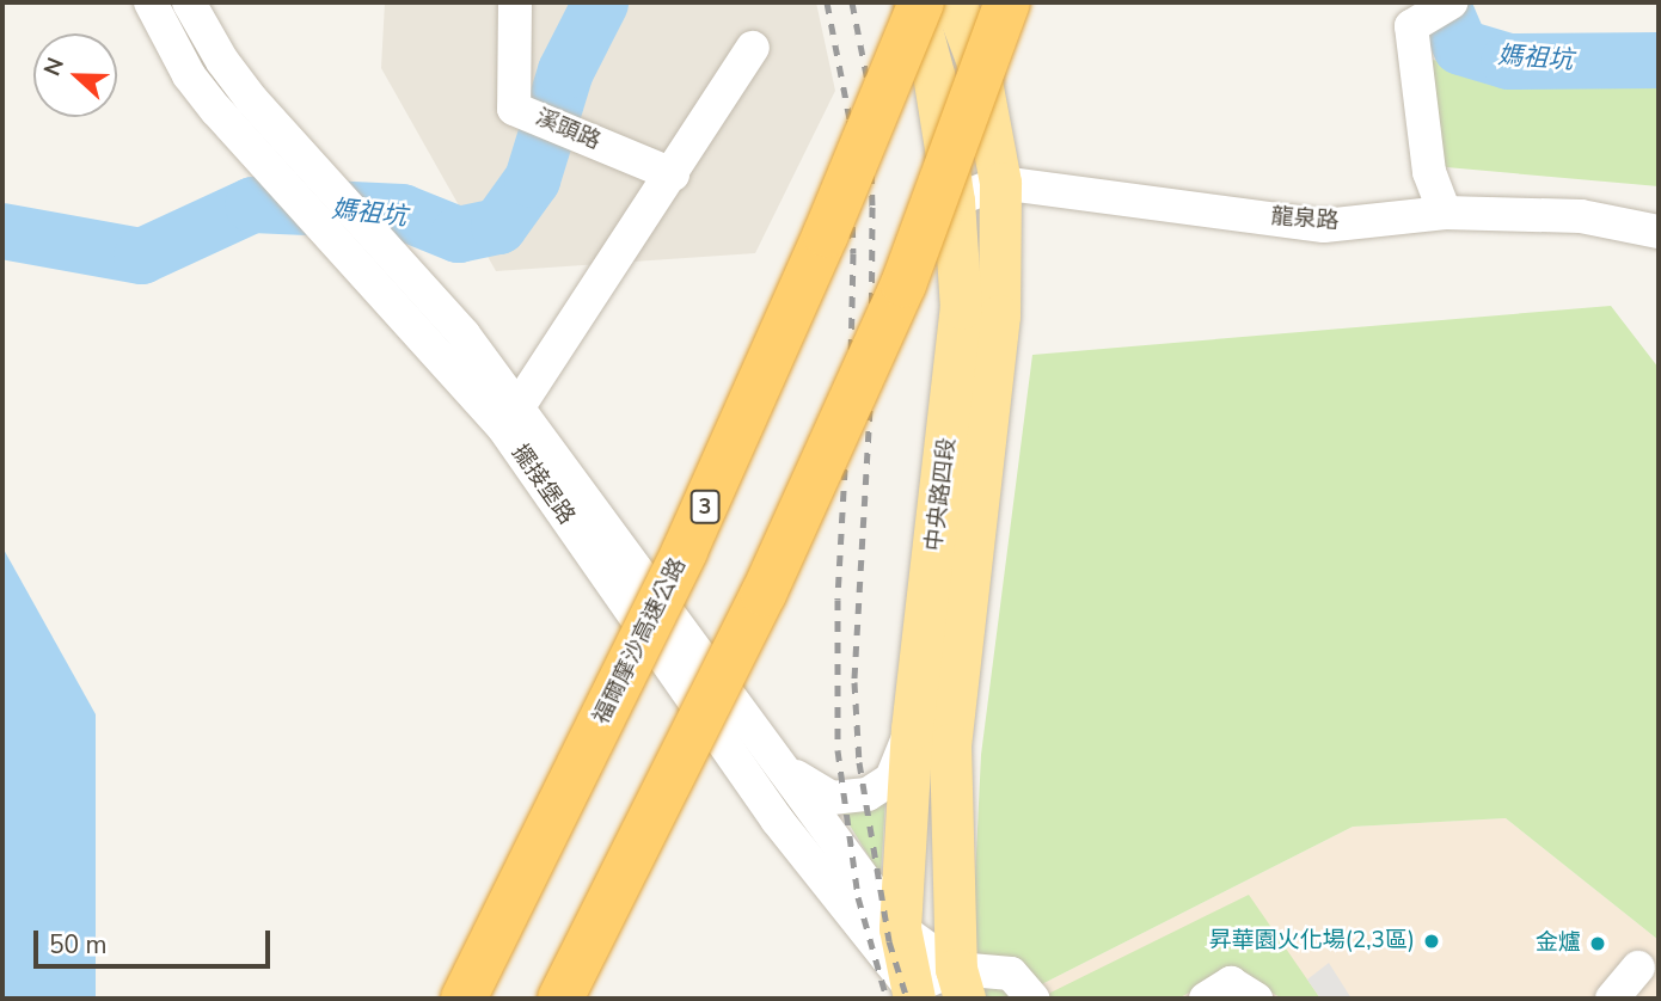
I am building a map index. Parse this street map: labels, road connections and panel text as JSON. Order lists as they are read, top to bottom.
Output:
{
  "streets": {
    "highway": ["3", "福爾摩沙高速公路"],
    "main road": ["中央路四段"],
    "street": ["溪頭路", "龍泉路", "擺接堡路"]
  },
  "crossings": [
    ["龍泉路", "中央路四段"],
    ["擺接堡路", "中央路四段"]
  ],
  "water": ["媽祖坑"],
  "places": ["昇華園火化場(2,3區)", "金爐"],
  "scale_bar": "50 m",
  "north": "left"
}
